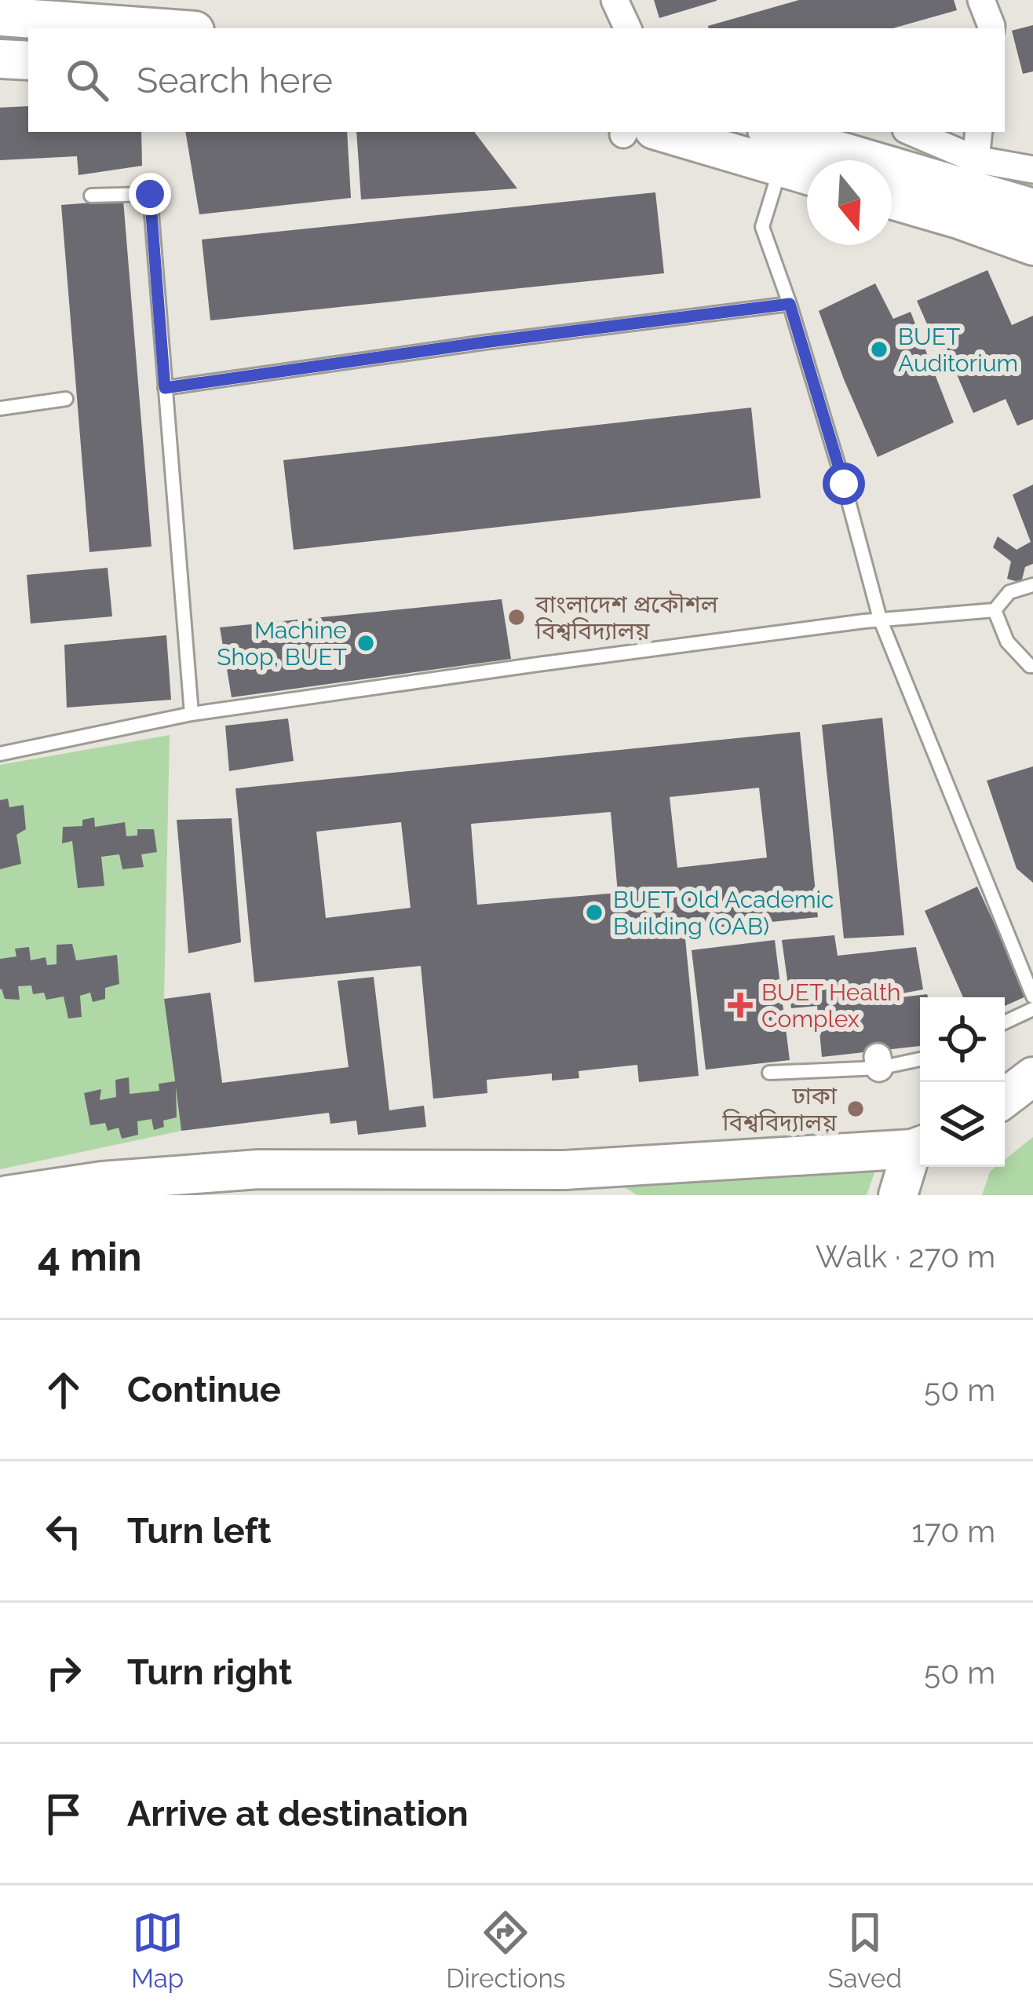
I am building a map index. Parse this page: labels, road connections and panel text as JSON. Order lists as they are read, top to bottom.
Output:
{
  "places": {
    "other": [
      "BUET Auditorium",
      "বাংলাদেশ প্রকৌশল বিশ্ববিদ্যালয়",
      "Machine Shop, BUET",
      "BUET Old Academic Building (OAB)",
      "ঢাকা বিশ্ববিদ্যালয়"
    ],
    "health": ["BUET Health Complex"]
  },
  "north": "bottom",
  "page": {
    "search": "Search here",
    "heading": ["4 min", "Walk · 270 m"],
    "list": [
      ["Continue", "50 m"],
      ["Turn left", "170 m"],
      ["Turn right", "50 m"],
      "Arrive at destination"
    ],
    "nav": ["Map", "Directions", "Saved"]
  }
}
